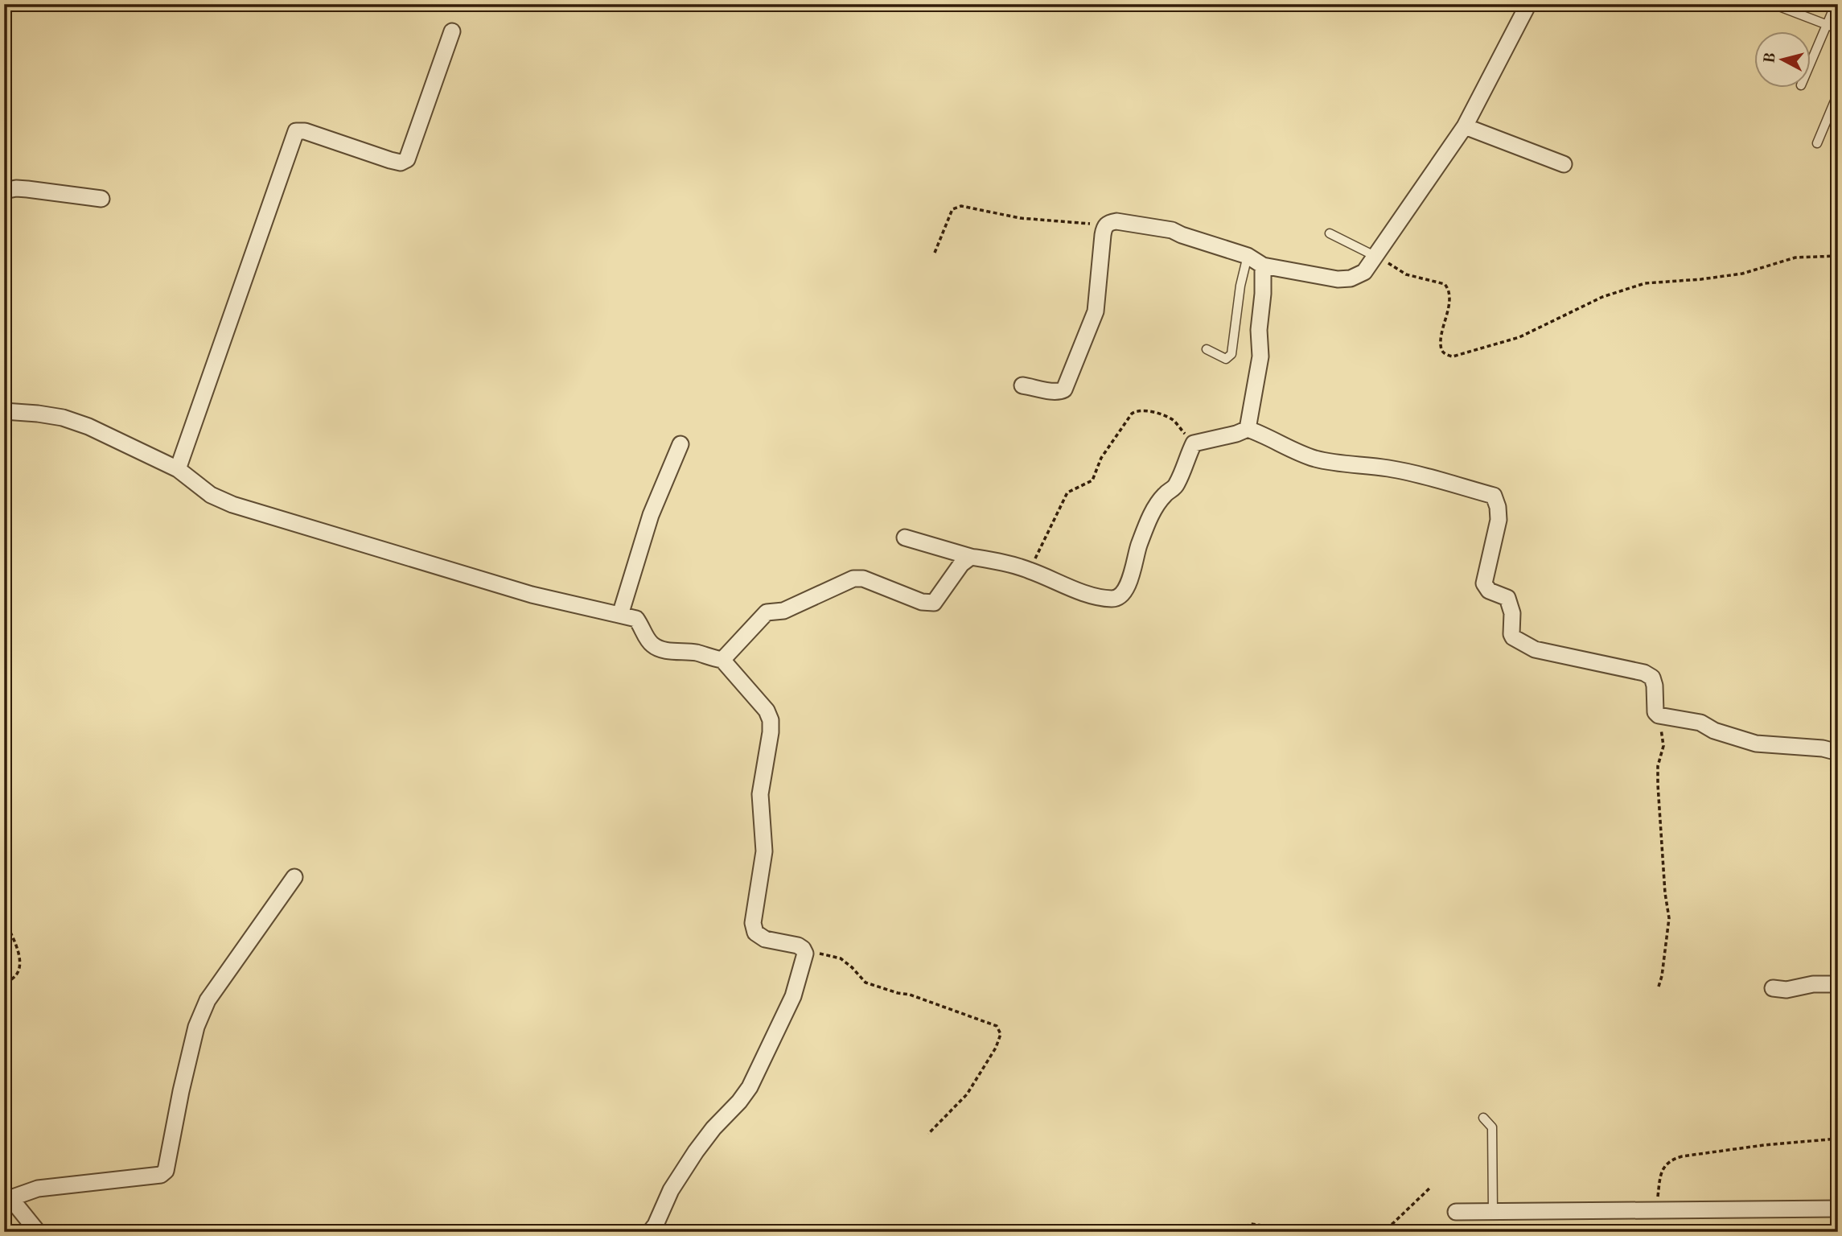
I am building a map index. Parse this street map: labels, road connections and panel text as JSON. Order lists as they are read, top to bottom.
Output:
{
  "north": "left"
}
